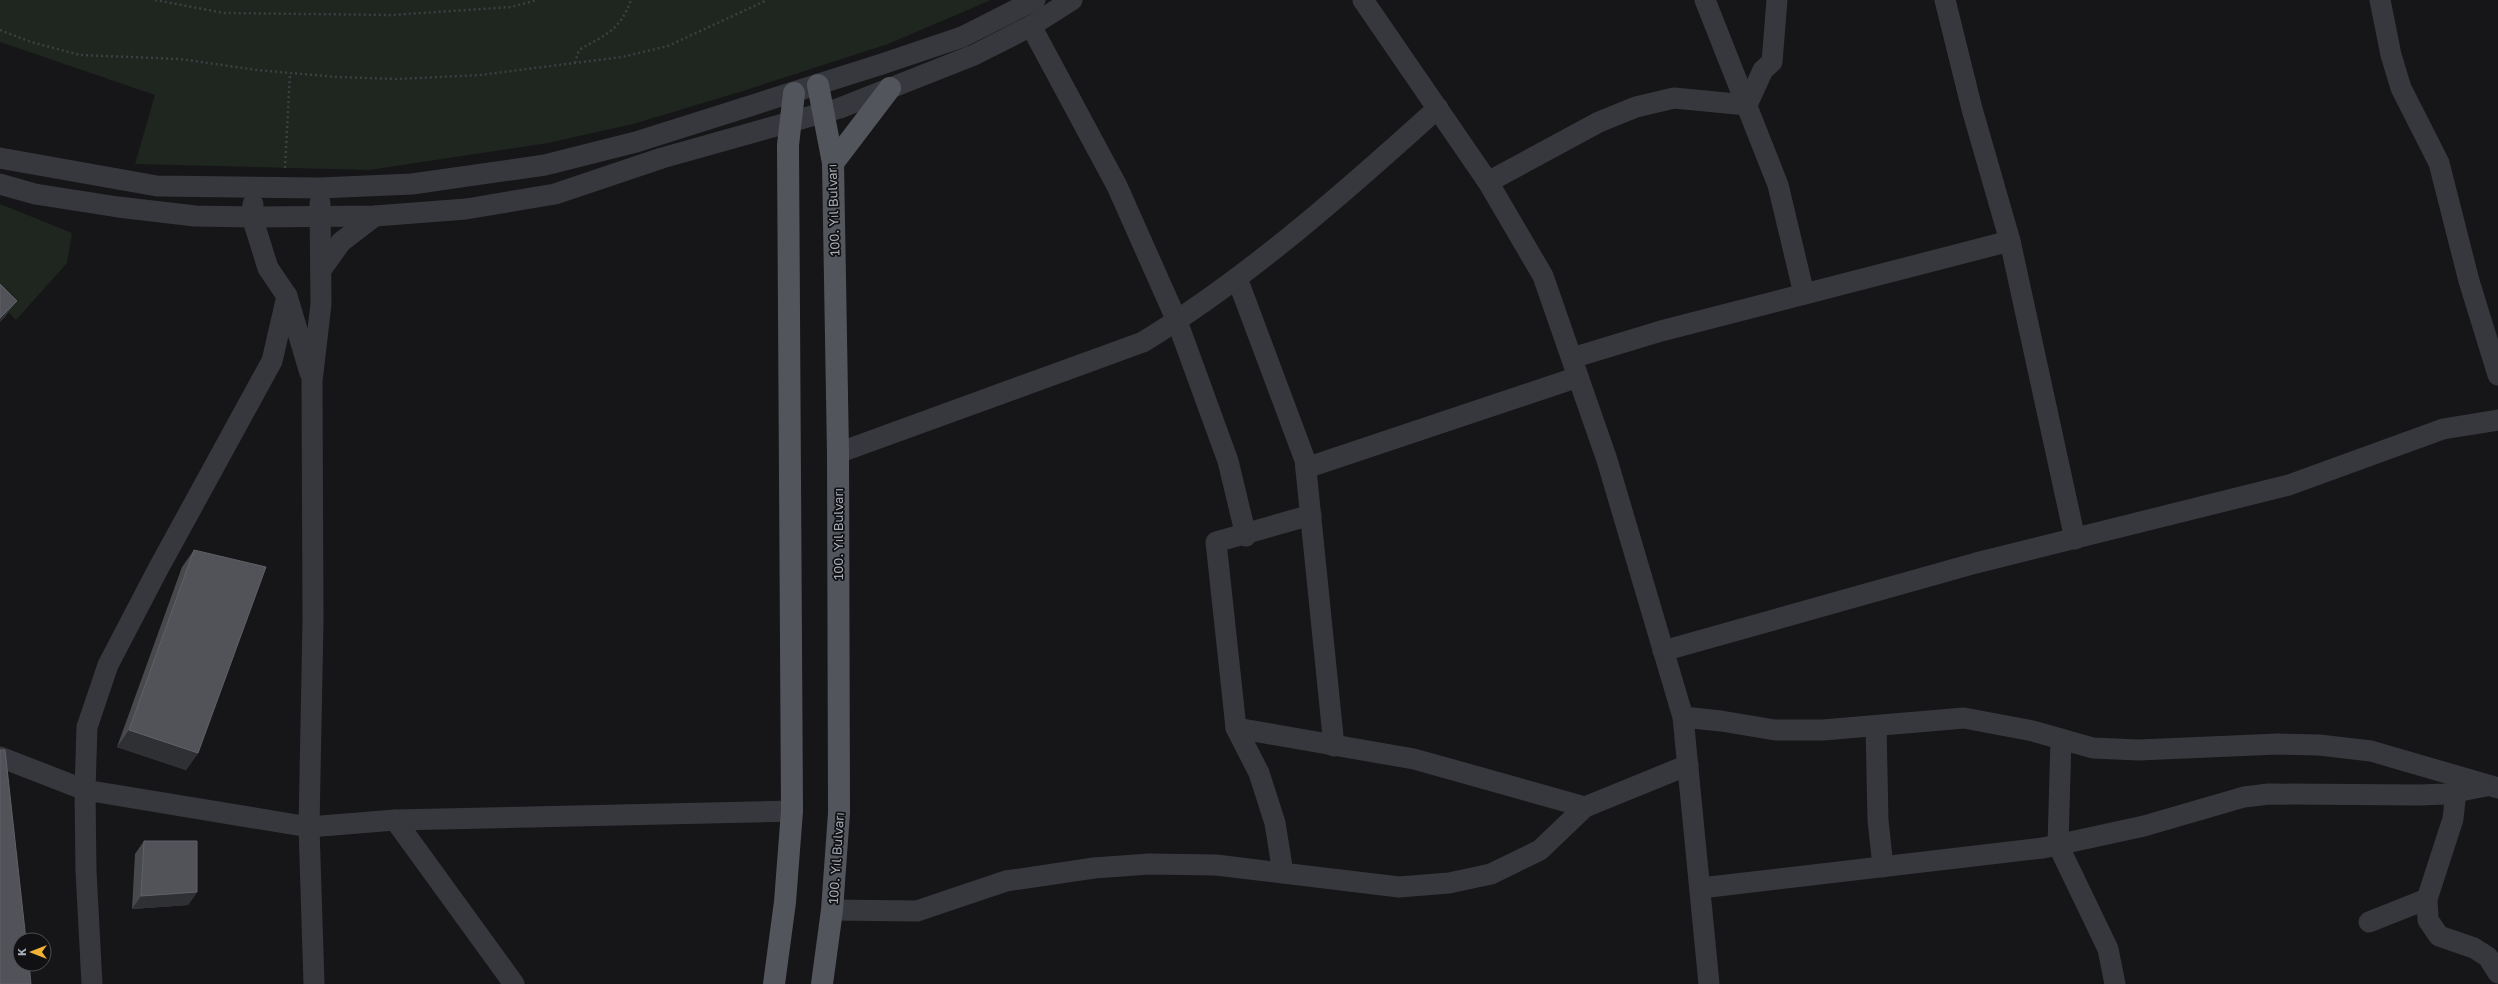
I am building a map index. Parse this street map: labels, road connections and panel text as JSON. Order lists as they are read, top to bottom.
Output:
{
  "streets": {
    "main road": ["100. Yıl Bulvarı"]
  },
  "north": "left"
}
